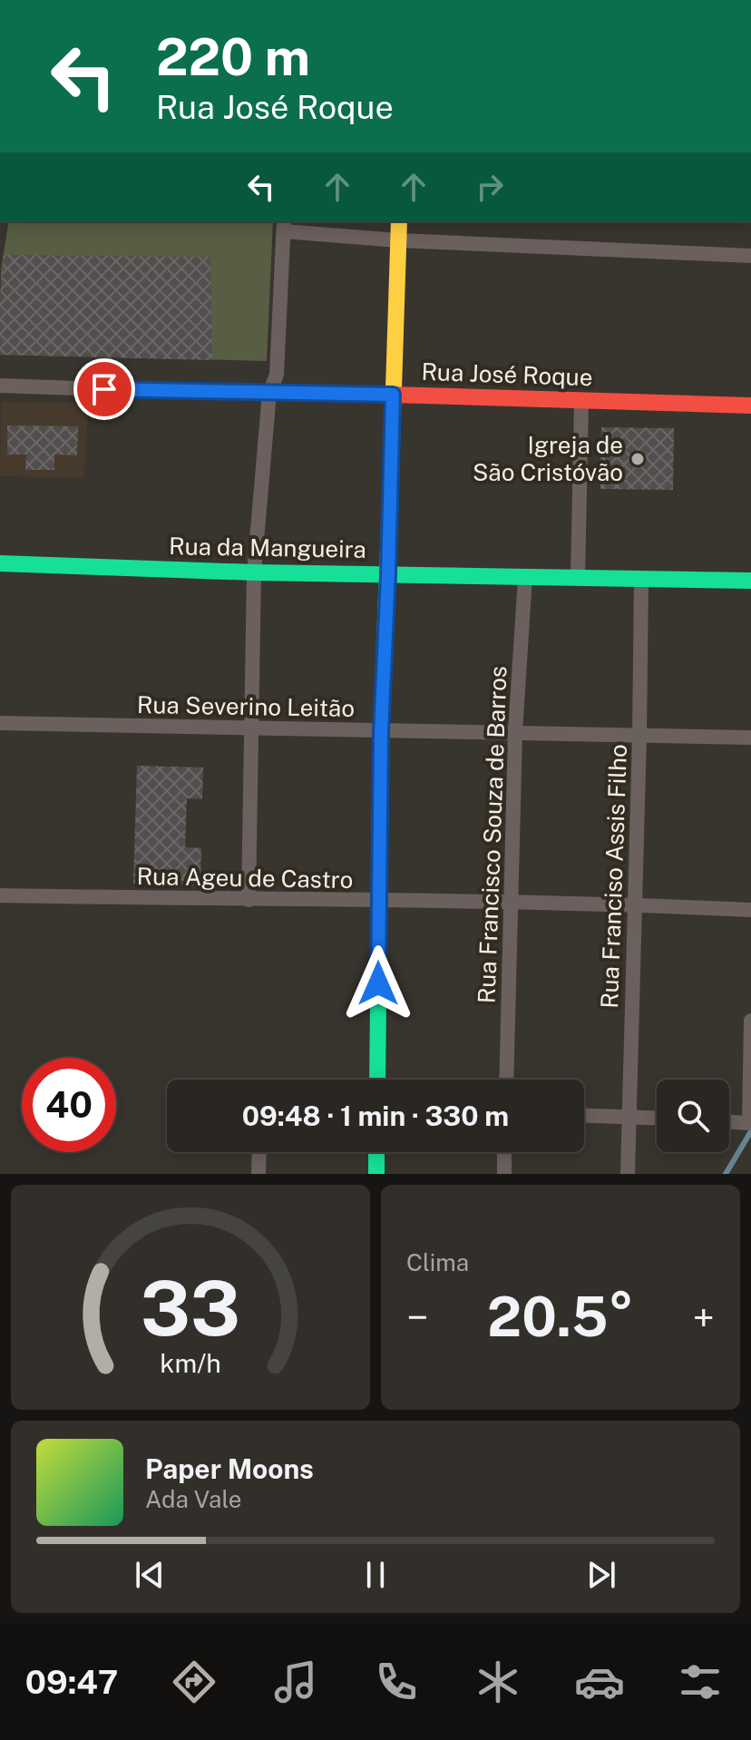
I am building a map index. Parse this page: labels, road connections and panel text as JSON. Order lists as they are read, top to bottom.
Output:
{
  "streets": {
    "street": [
      "Rua José Roque",
      "Rua da Mangueira",
      "Rua Severino Leitão",
      "Rua Francisco Souza de Barros",
      "Rua Franciso Assis Filho",
      "Rua Ageu de Castro"
    ]
  },
  "crossings": [
    ["Rua da Mangueira", "Rua Francisco Souza de Barros"],
    ["Rua da Mangueira", "Rua Franciso Assis Filho"],
    ["Rua Severino Leitão", "Rua Francisco Souza de Barros"],
    ["Rua Severino Leitão", "Rua Franciso Assis Filho"],
    ["Rua Francisco Souza de Barros", "Rua Ageu de Castro"],
    ["Rua Franciso Assis Filho", "Rua Ageu de Castro"]
  ],
  "places": ["Igreja de São Cristóvão"],
  "page": {
    "turn": ["220 m", "Rua José Roque"],
    "limit": "40",
    "trip": "09:48 · 1 min · 330 m",
    "tile": "Clima",
    "heat": ["−", "20.5°", "+"],
    "song": ["Paper Moons", "Ada Vale"],
    "tabs": "09:47",
    "gauge": ["33", "km/h"]
  }
}
